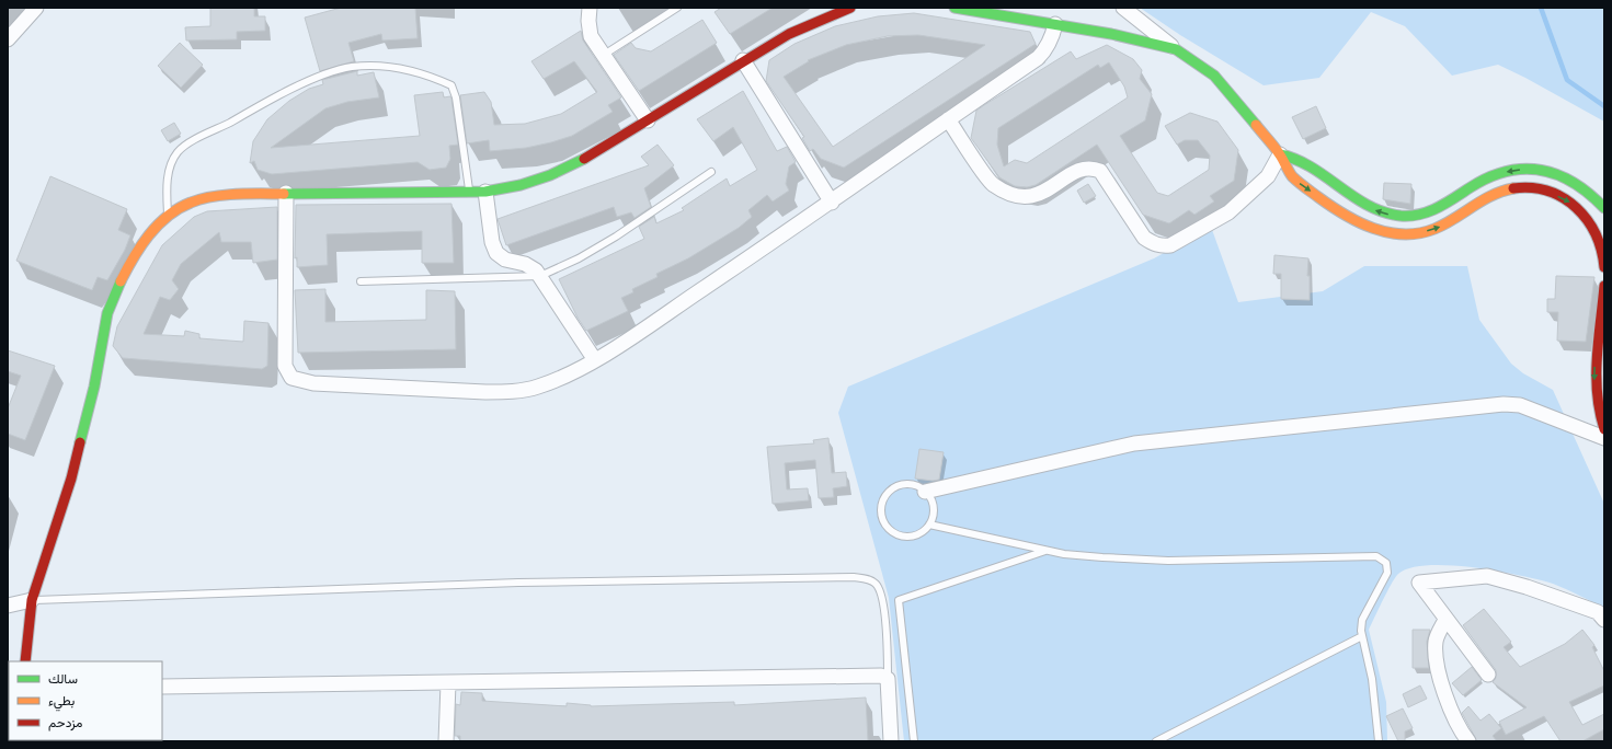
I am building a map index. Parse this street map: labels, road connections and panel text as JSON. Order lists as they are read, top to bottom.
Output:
{
  "legend": ["سالك", "بطيء", "مزدحم"]
}
